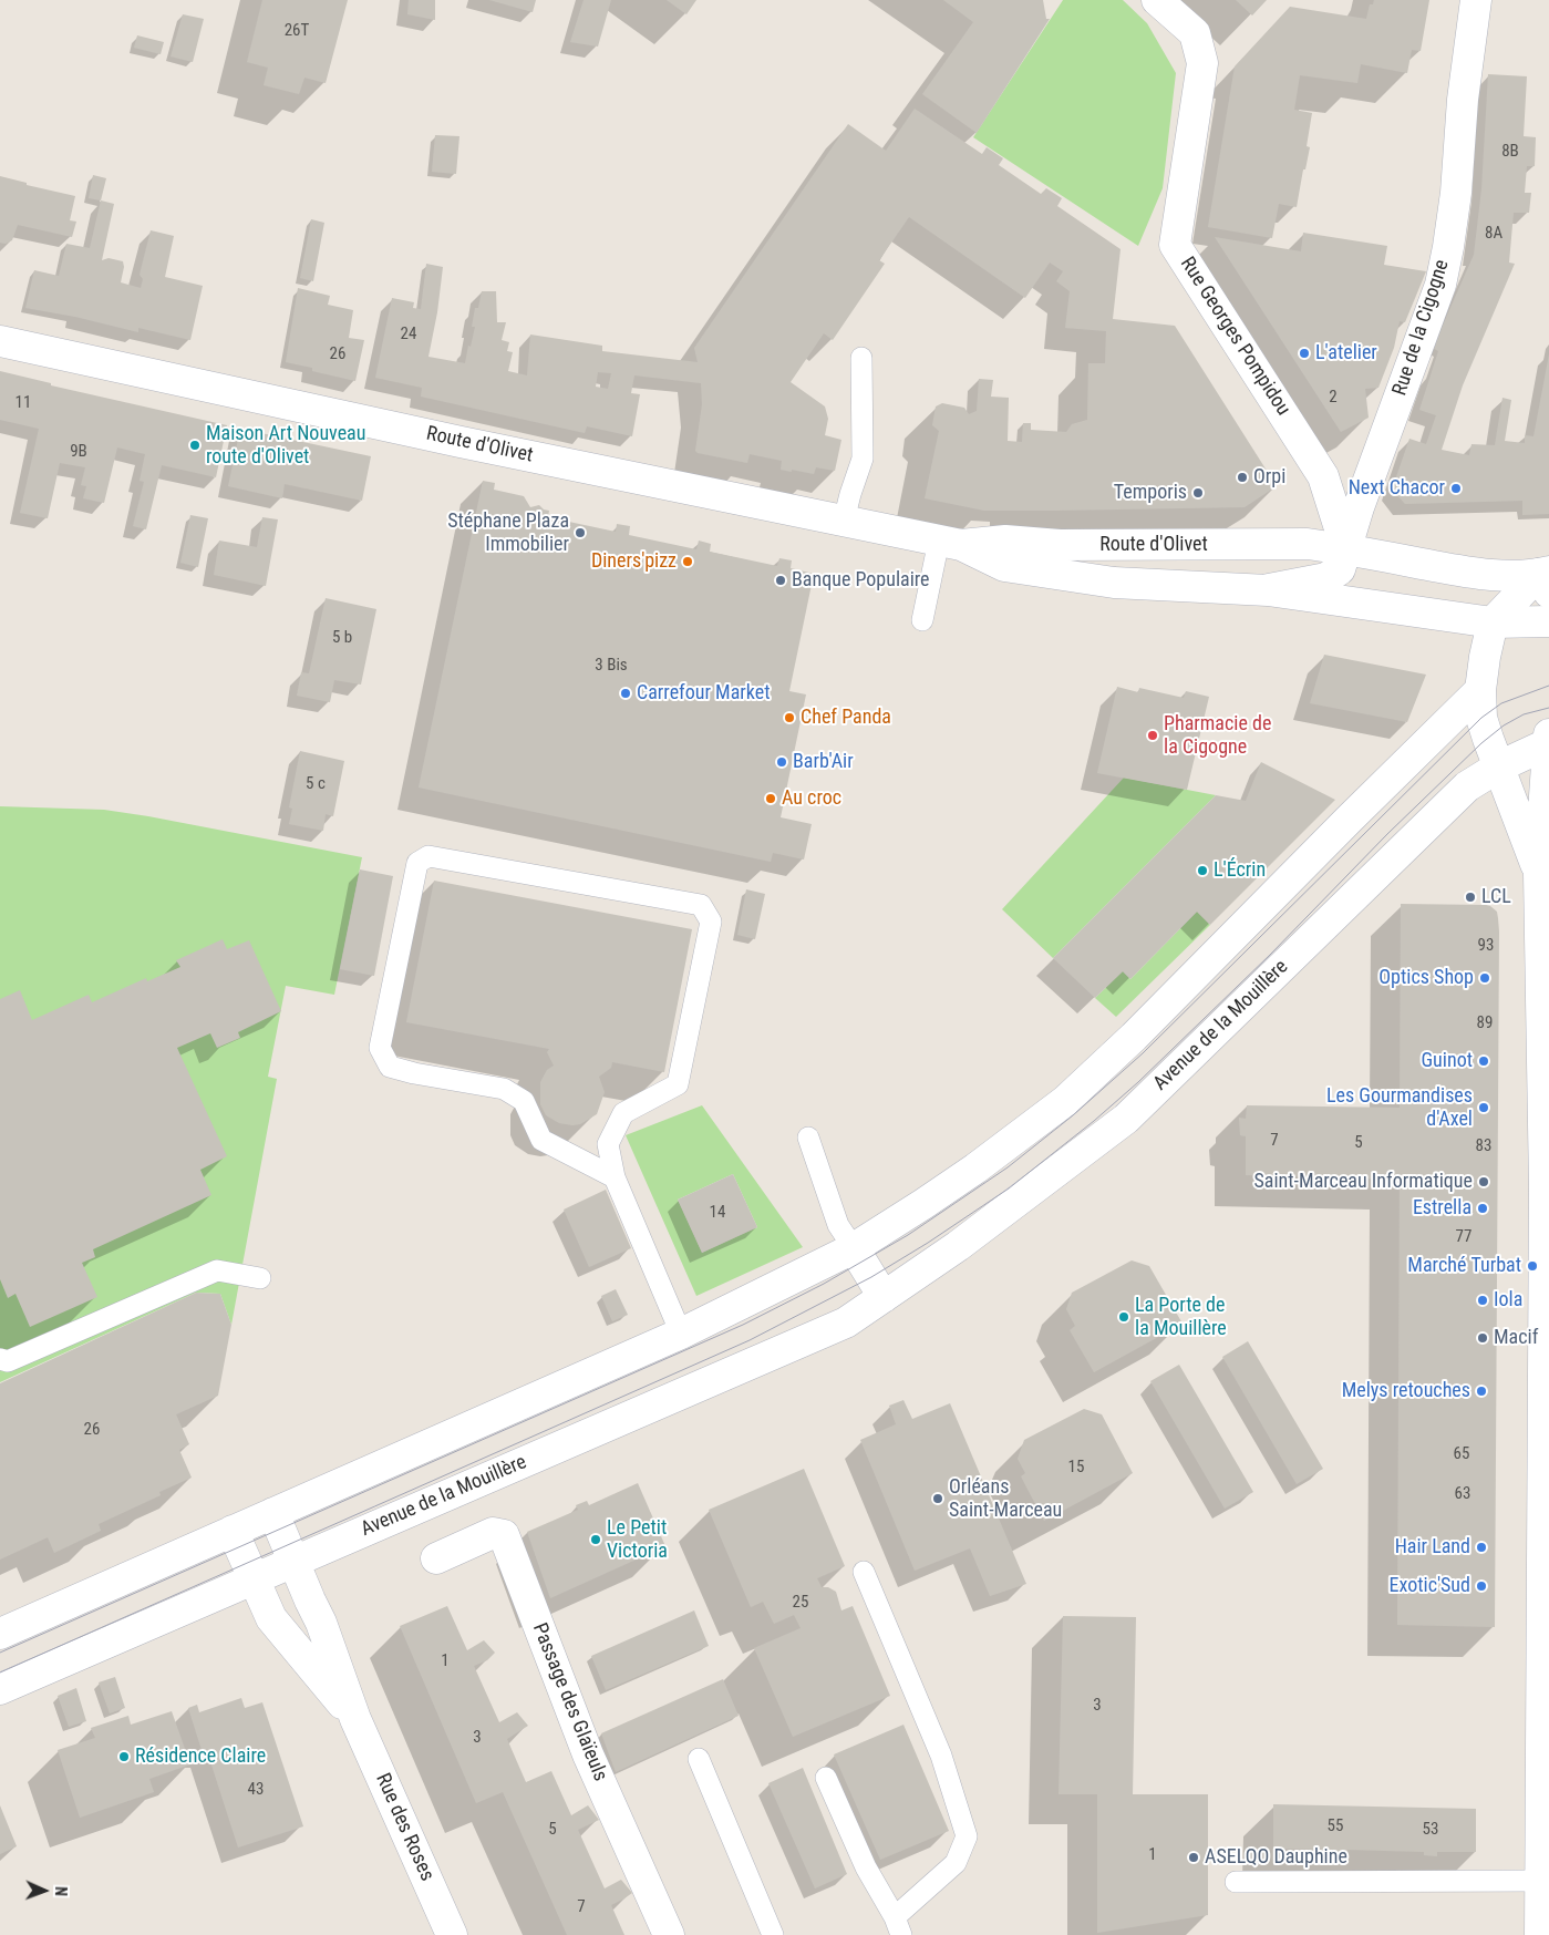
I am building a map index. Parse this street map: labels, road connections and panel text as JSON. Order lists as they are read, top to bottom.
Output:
{
  "streets": {
    "street": [
      "Rue de la Cigogne",
      "Rue Georges Pompidou",
      "Route d'Olivet",
      "Avenue de la Mouillère",
      "Passage des Glaïeuls",
      "Rue des Roses"
    ]
  },
  "crossings": [
    ["Rue de la Cigogne", "Rue Georges Pompidou"],
    ["Rue de la Cigogne", "Route d'Olivet"],
    ["Rue Georges Pompidou", "Route d'Olivet"],
    ["Avenue de la Mouillère", "Rue des Roses"]
  ],
  "places": [
    "L'atelier",
    "Maison Art Nouveau route d'Olivet",
    "Orpi",
    "Next Chacor",
    "Temporis",
    "Stéphane Plaza Immobilier",
    "Diners'pizz",
    "Banque Populaire",
    "Carrefour Market",
    "Chef Panda",
    "Pharmacie de la Cigogne",
    "Barb'Air",
    "Au croc",
    "L'Écrin",
    "LCL",
    "Optics Shop",
    "Guinot",
    "Les Gourmandises d'Axel",
    "Saint-Marceau Informatique",
    "Estrella",
    "Marché Turbat",
    "Iola",
    "La Porte de la Mouillère",
    "Macif",
    "Melys retouches",
    "Orléans Saint-Marceau",
    "Le Petit Victoria",
    "Hair Land",
    "Exotic'Sud",
    "Résidence Claire",
    "ASELQO Dauphine"
  ],
  "house_numbers": [
    "26T",
    "8B",
    "8A",
    "24",
    "26",
    "2",
    "11",
    "9B",
    "5 b",
    "3 Bis",
    "5 c",
    "93",
    "89",
    "7",
    "5",
    "83",
    "14",
    "77",
    "26",
    "65",
    "15",
    "63",
    "25",
    "1",
    "3",
    "3",
    "43",
    "55",
    "5",
    "53",
    "1",
    "7"
  ],
  "north": "right"
}
